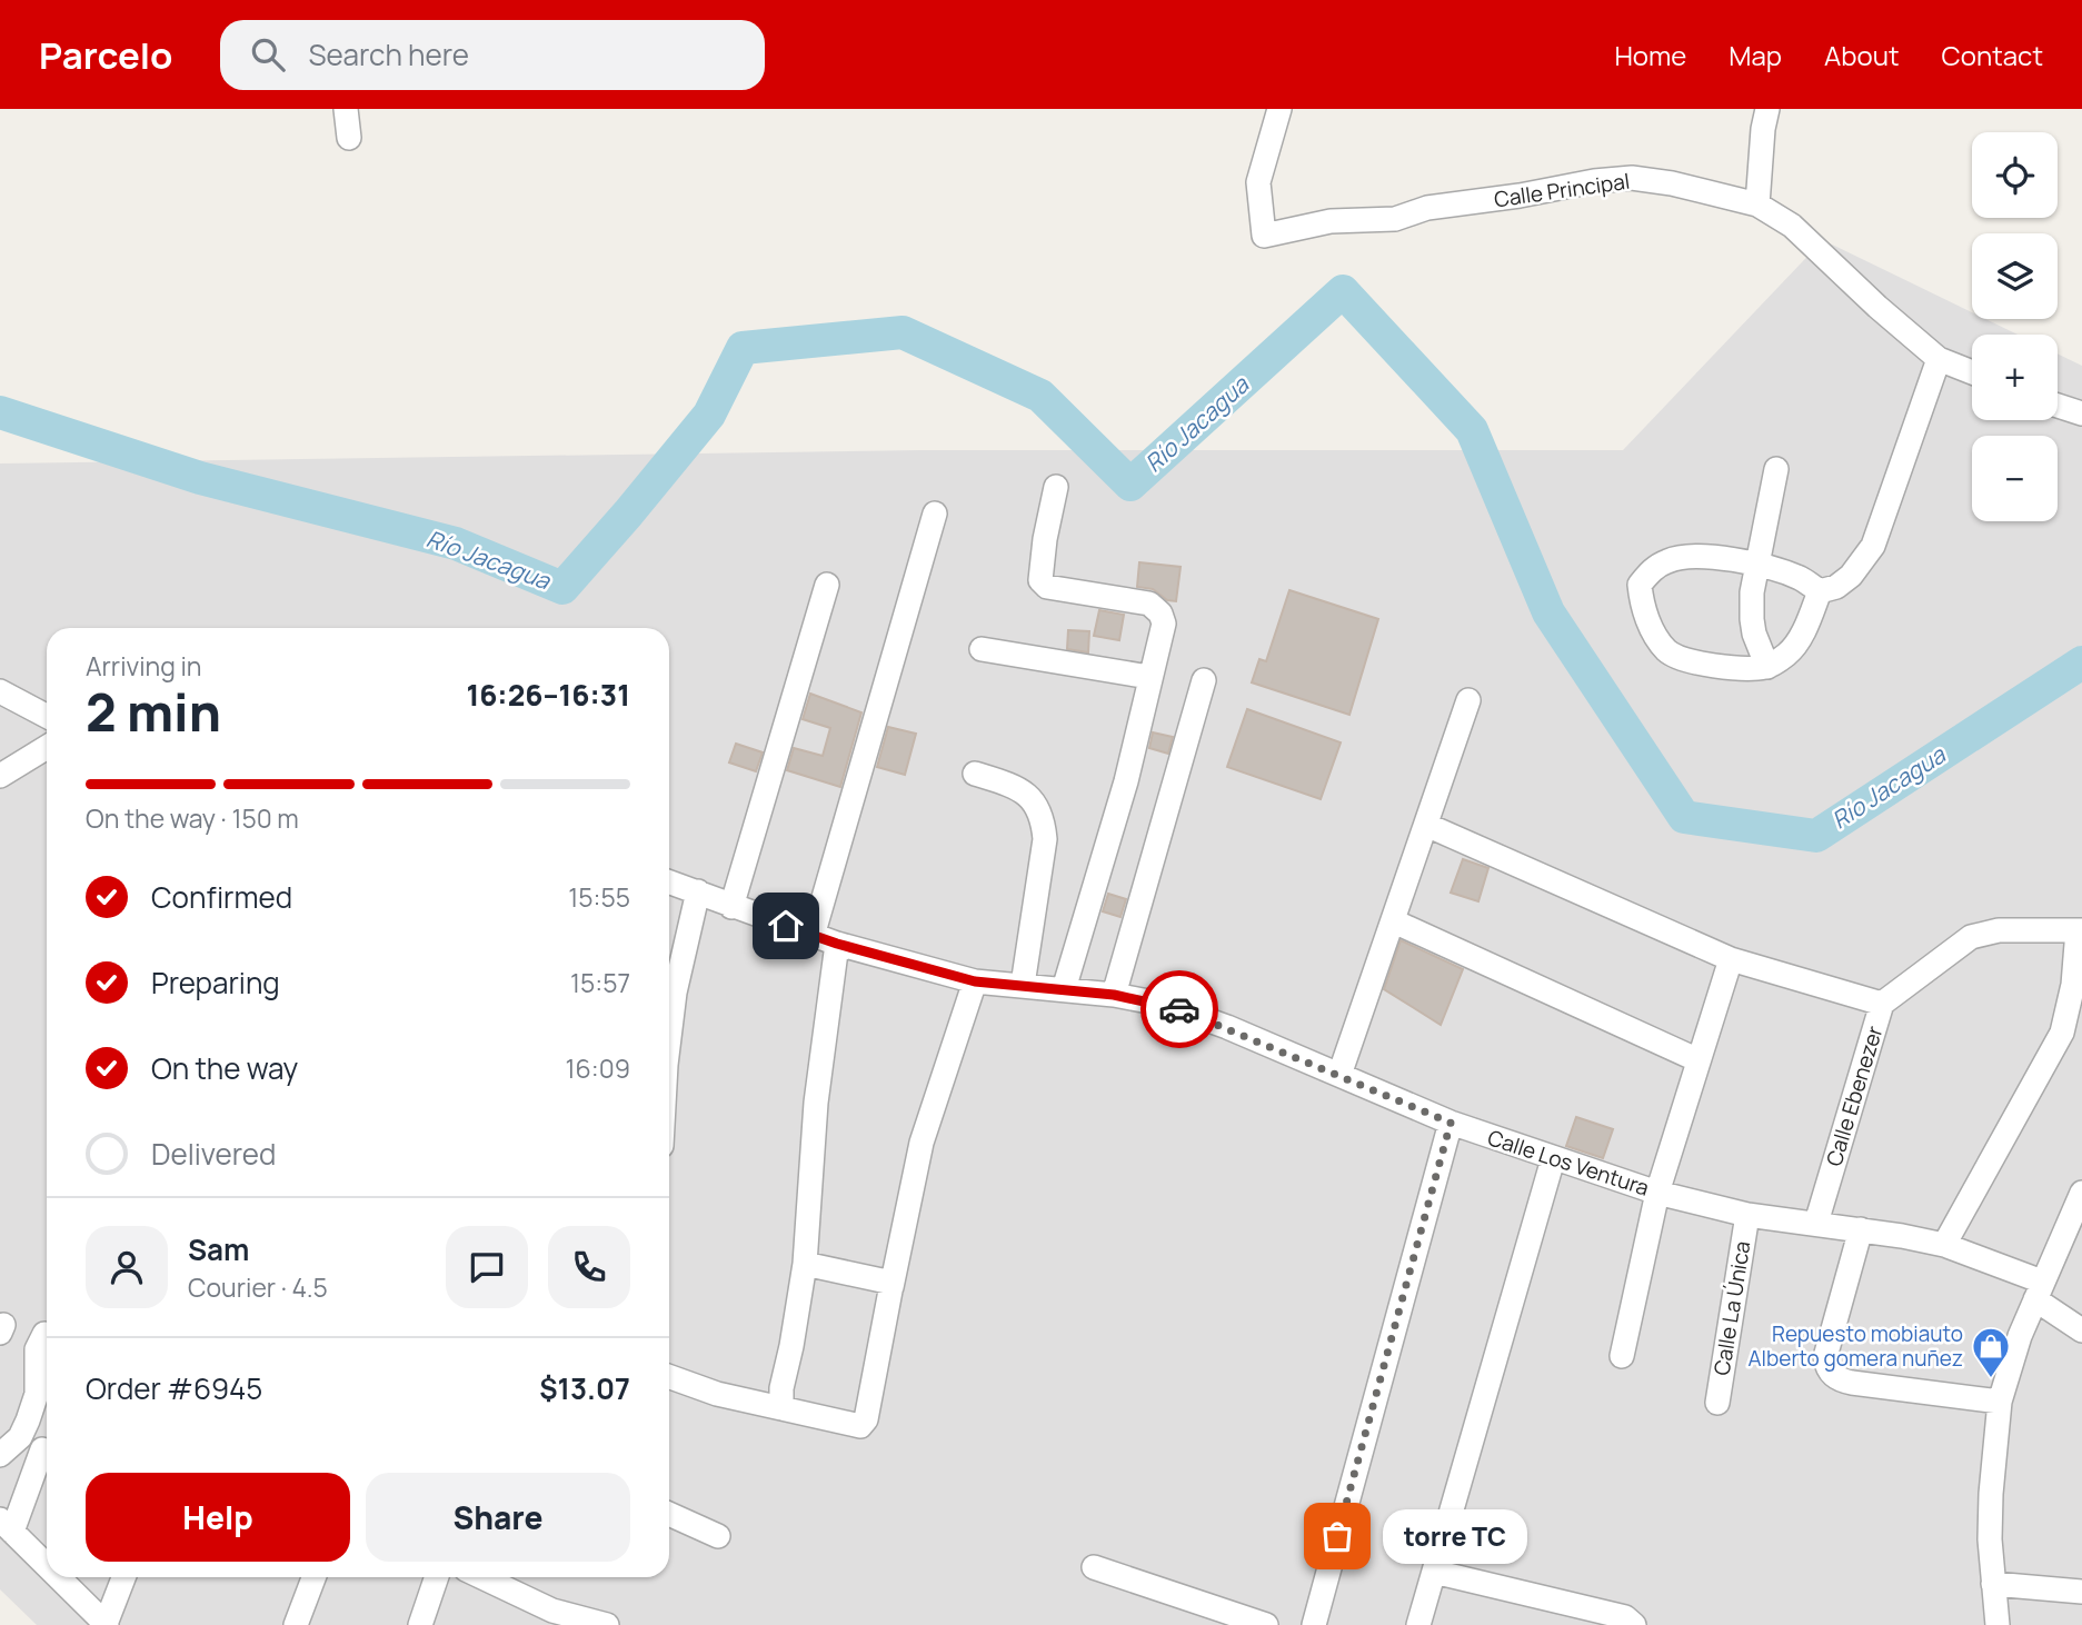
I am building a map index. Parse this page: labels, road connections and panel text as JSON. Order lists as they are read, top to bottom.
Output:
{
  "streets": {
    "street": [
      "Calle Principal",
      "Calle Ebenezer",
      "Calle Los Ventura",
      "Calle La Única"
    ]
  },
  "crossings": [
    ["Calle Ebenezer", "Calle Los Ventura"],
    ["Calle Los Ventura", "Calle La Única"]
  ],
  "water": ["Río Jacagua"],
  "places": {
    "shop": ["Repuesto mobiauto Alberto gomera nuñez"],
    "other": ["torre TC"]
  },
  "page": {
    "header": "Parcelo",
    "search": "Search here",
    "nav": [
      "Home",
      "Map",
      "About",
      "Contact"
    ],
    "map_buttons": ["+", "−"],
    "heading": ["2 min", "Arriving in", "16:26–16:31"],
    "panel": [
      "Sam",
      "Courier · 4.5",
      "Order #6945",
      "$13.07"
    ],
    "bar": "On the way · 150 m",
    "list": [
      ["Confirmed", "15:55"],
      ["Preparing", "15:57"],
      ["On the way", "16:09"],
      "Delivered"
    ],
    "buttons": ["Help", "Share"],
    "bubble": "torre TC"
  }
}
